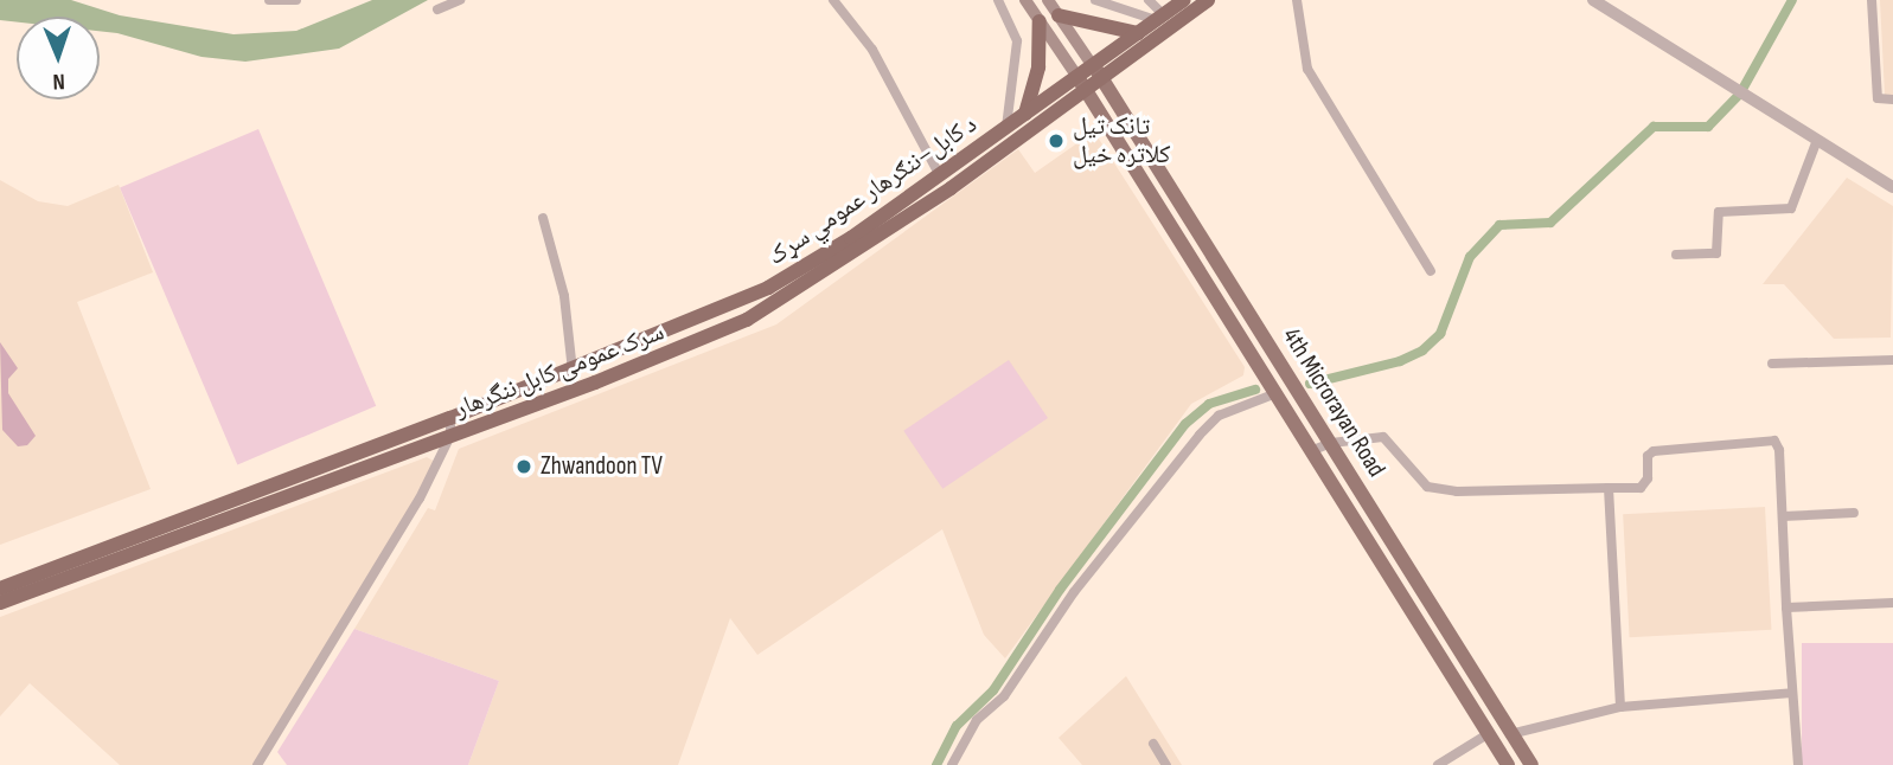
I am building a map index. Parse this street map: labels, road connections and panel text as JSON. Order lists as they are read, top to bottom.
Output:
{
  "streets": {
    "highway": ["د کابل–ننګرهار عمومي سړک", "سرک عمومی کابل ننگرهار"],
    "main road": ["4th Microrayan Road"]
  },
  "crossings": [
    ["د کابل–ننګرهار عمومي سړک", "4th Microrayan Road"],
    ["سرک عمومی کابل ننگرهار", "4th Microrayan Road"]
  ],
  "places": ["تانک تیل کلاتره خیل", "Zhwandoon TV"],
  "north": "bottom"
}
